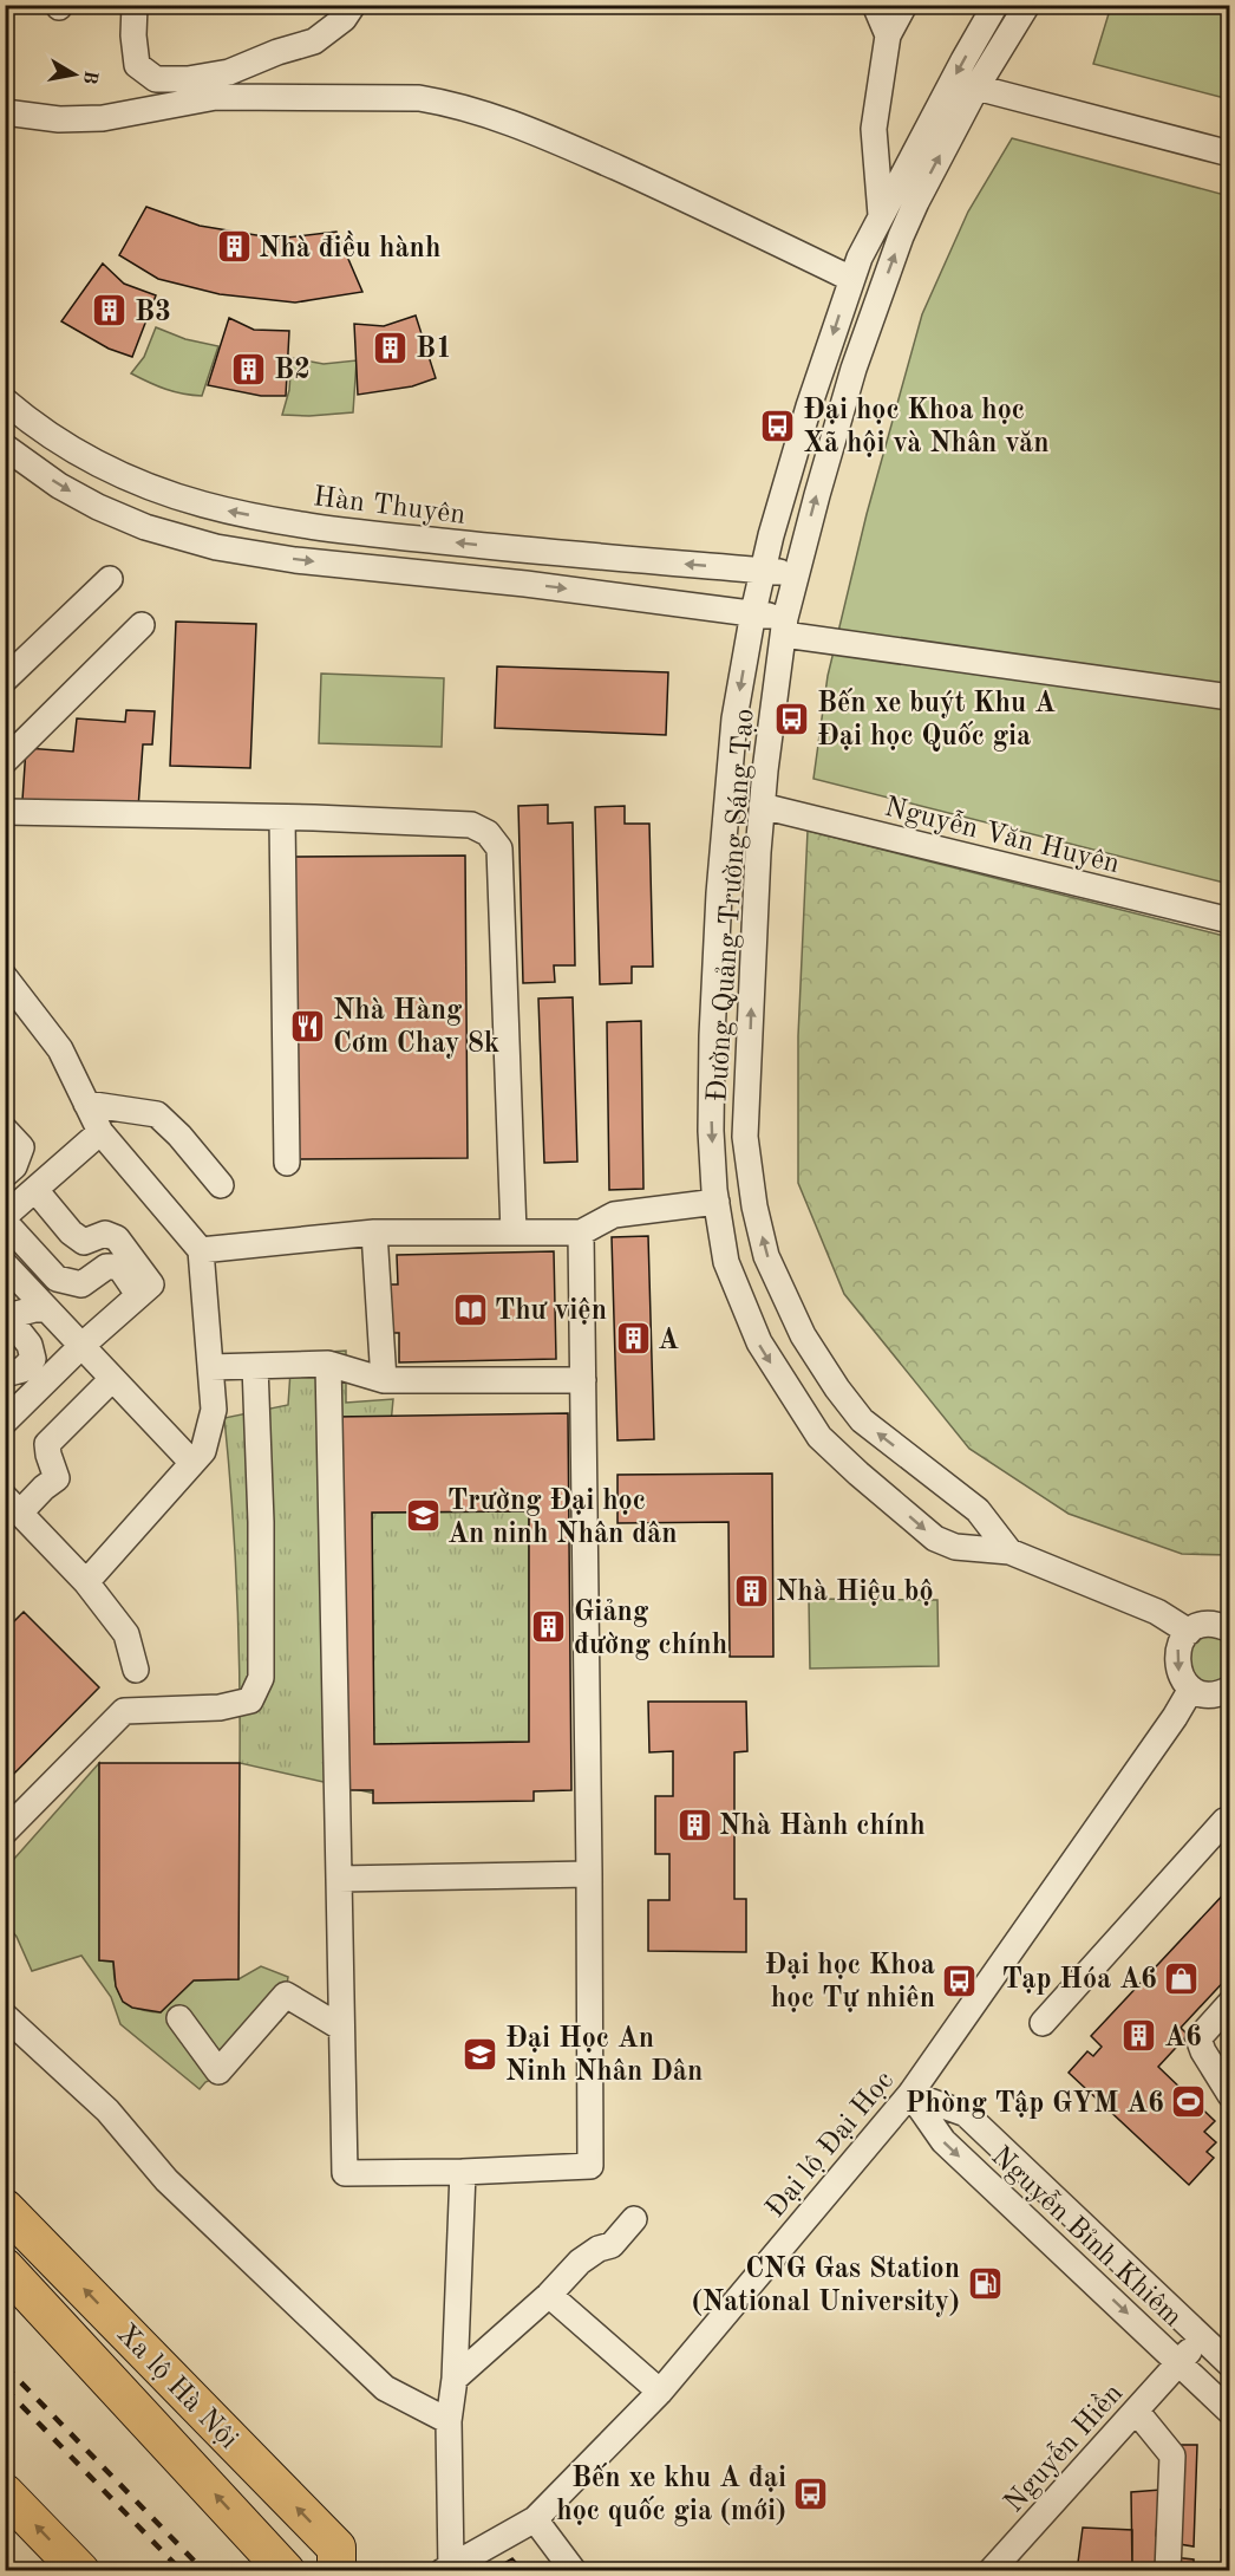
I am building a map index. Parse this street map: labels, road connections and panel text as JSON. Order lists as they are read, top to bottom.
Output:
{
  "streets": {
    "highway": ["Xa lộ Hà Nội"],
    "street": [
      "Hàn Thuyên",
      "Nguyễn Văn Huyên",
      "Đường Quảng Trường Sáng Tạo",
      "Đại lộ Đại Học",
      "Nguyễn Bỉnh Khiêm",
      "Nguyễn Hiền"
    ]
  },
  "crossings": [
    ["Hàn Thuyên", "Đường Quảng Trường Sáng Tạo"],
    ["Nguyễn Văn Huyên", "Đường Quảng Trường Sáng Tạo"],
    ["Đại lộ Đại Học", "Nguyễn Bỉnh Khiêm"],
    ["Nguyễn Bỉnh Khiêm", "Nguyễn Hiền"]
  ],
  "one_way": ["Xa lộ Hà Nội"],
  "places": {
    "building": [
      "Nhà điều hành",
      "B3",
      "B1",
      "B2",
      "A",
      "Nhà Hiệu bộ",
      "Giảng đường chính",
      "Nhà Hành chính",
      "A6"
    ],
    "bus stop": [
      "Đại học Khoa học Xã hội và Nhân văn",
      "Bến xe buýt Khu A Đại học Quốc gia",
      "Đại học Khoa học Tự nhiên",
      "Bến xe khu A đại học quốc gia (mới)"
    ],
    "restaurant": ["Nhà Hàng Cơm Chay 8k"],
    "library": ["Thư viện"],
    "school or university": ["Trường Đại học An ninh Nhân dân", "Đại Học An Ninh Nhân Dân"],
    "shop": ["Tạp Hóa A6"],
    "sports": ["Phòng Tập GYM A6"],
    "fuel station": ["CNG Gas Station (National University)"]
  },
  "north": "right"
}
